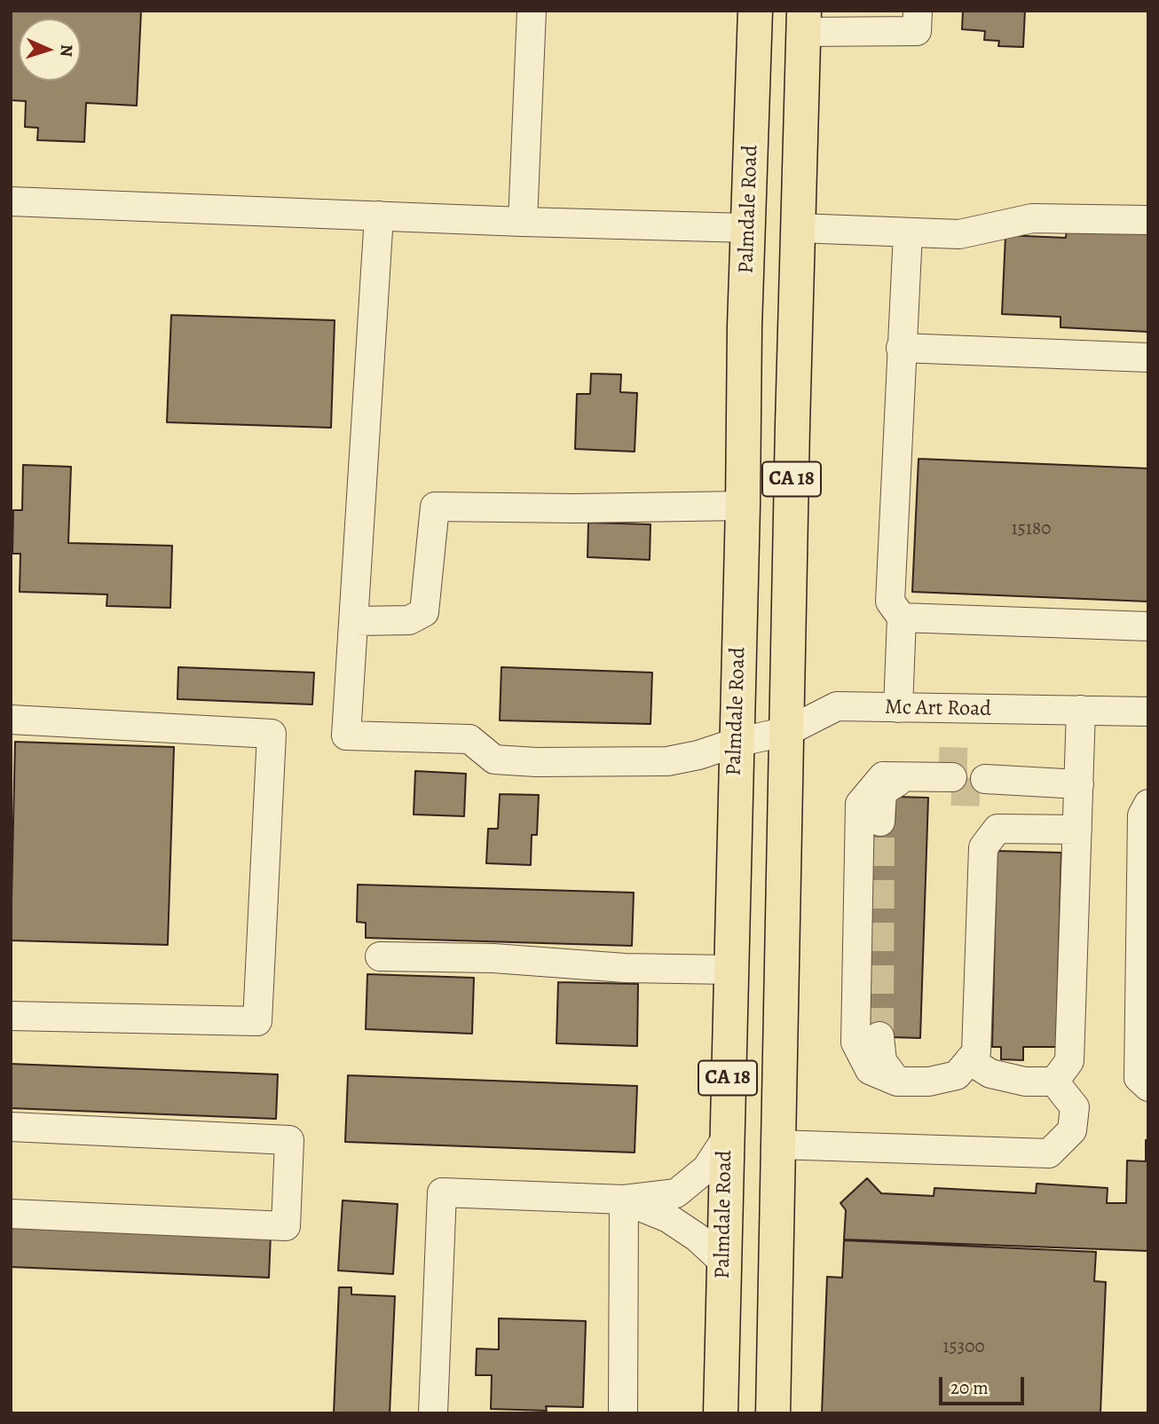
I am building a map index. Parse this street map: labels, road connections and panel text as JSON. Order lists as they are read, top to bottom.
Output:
{
  "streets": {
    "highway": ["Palmdale Road", "CA 18"],
    "street": ["Mc Art Road"]
  },
  "crossings": [
    ["Palmdale Road", "Mc Art Road"],
    ["CA 18", "Mc Art Road"]
  ],
  "house_numbers": ["15180", "15300"],
  "scale_bar": "20 m",
  "north": "right"
}
